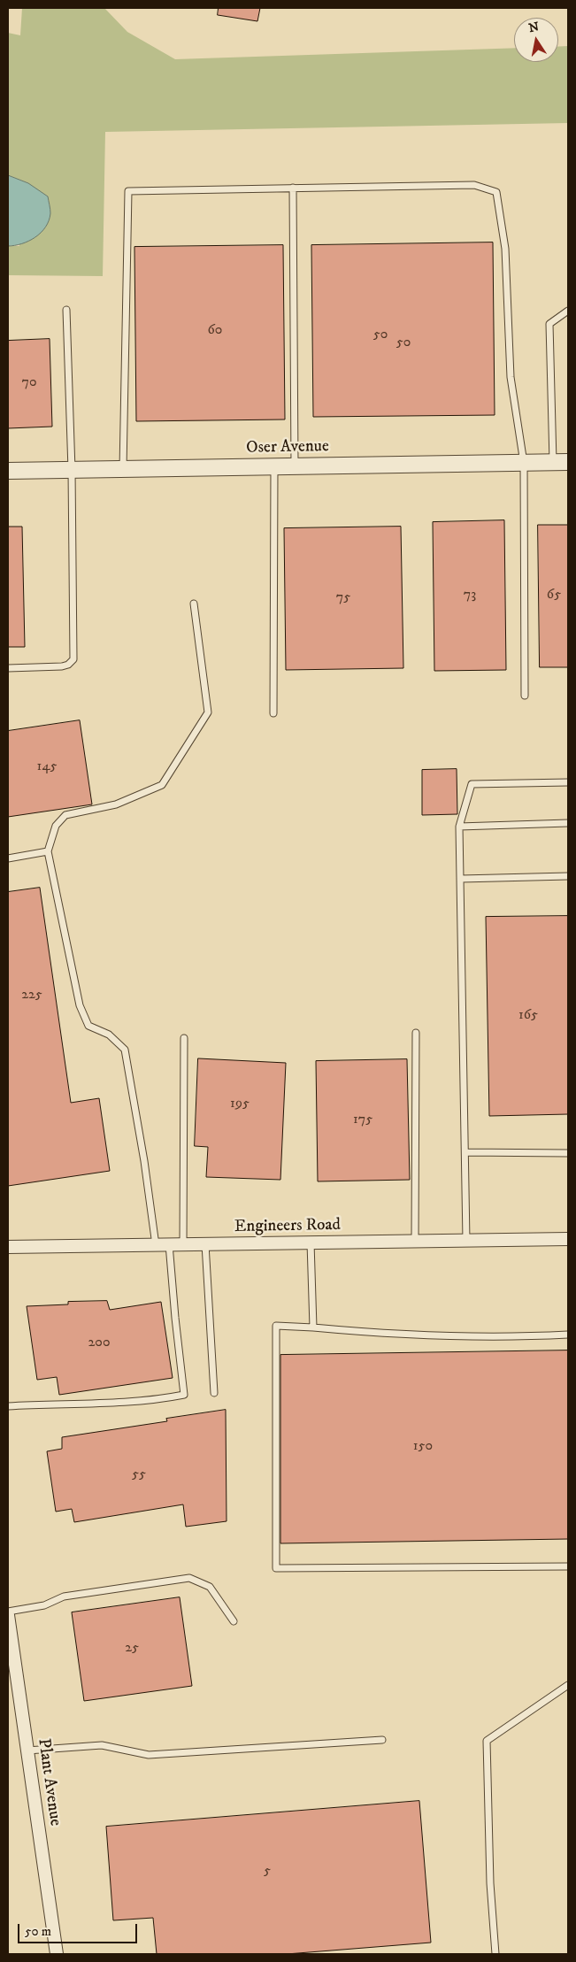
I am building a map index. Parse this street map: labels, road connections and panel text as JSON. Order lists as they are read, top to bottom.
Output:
{
  "streets": {
    "street": ["Oser Avenue", "Engineers Road", "Plant Avenue"]
  },
  "house_numbers": [
    "60",
    "50",
    "50",
    "70",
    "73",
    "65",
    "75",
    "145",
    "225",
    "165",
    "195",
    "175",
    "200",
    "150",
    "55",
    "25",
    "5"
  ],
  "scale_bar": "50 m",
  "north": "top"
}
